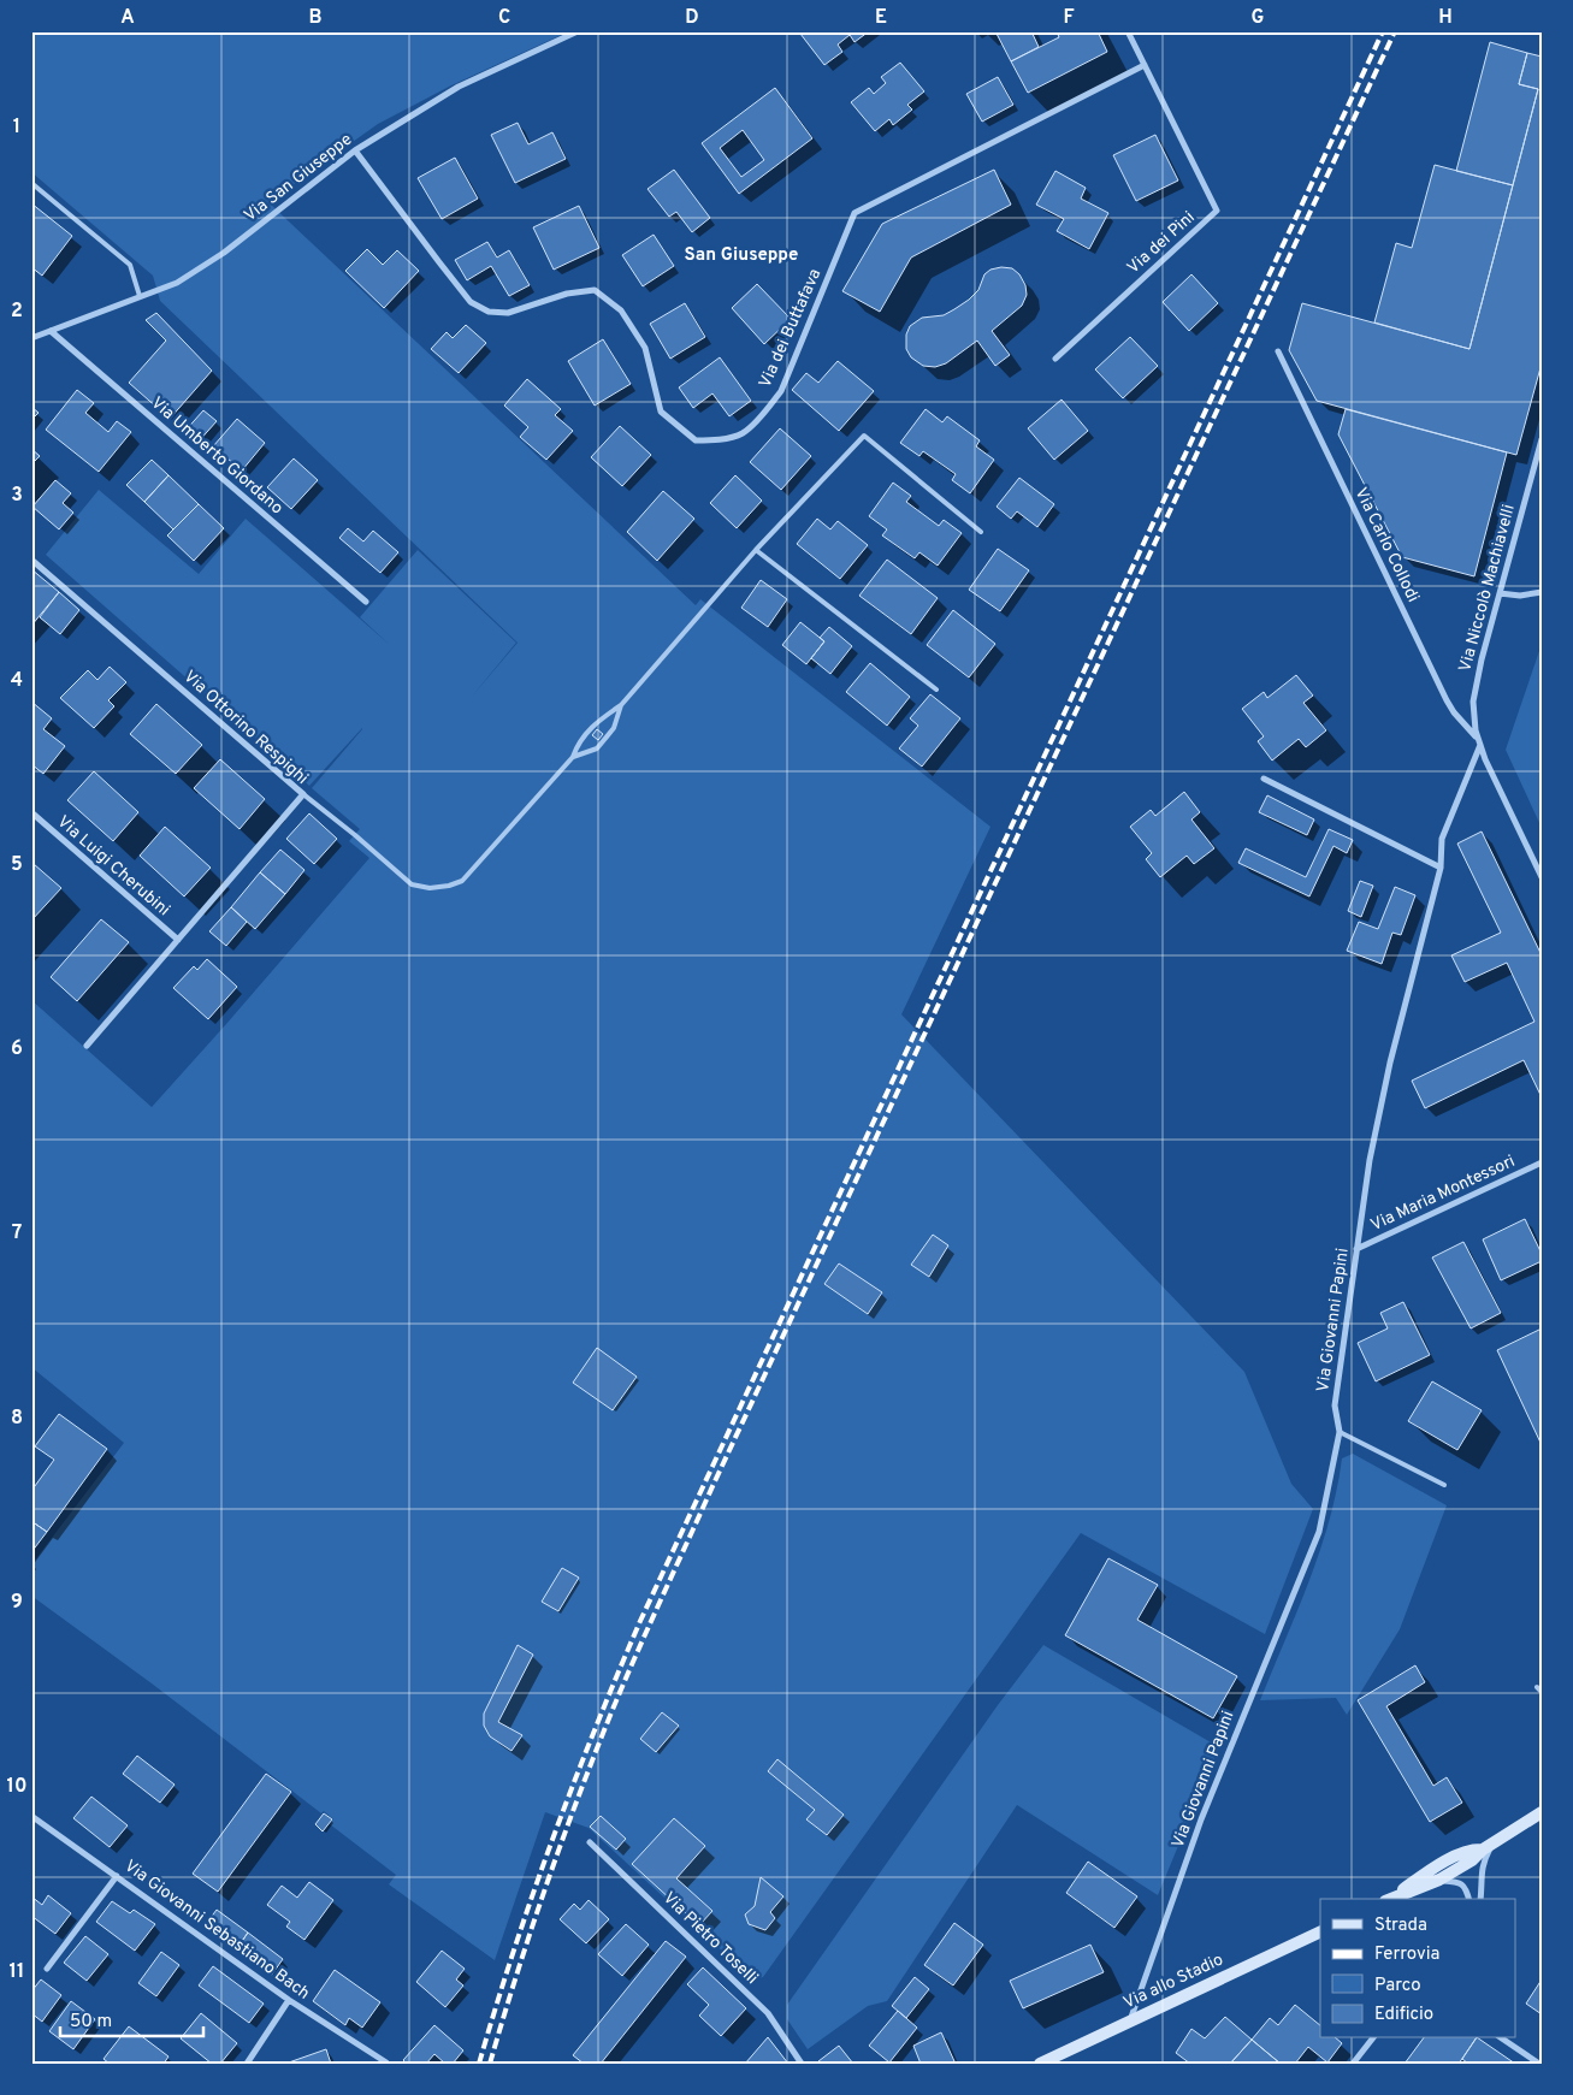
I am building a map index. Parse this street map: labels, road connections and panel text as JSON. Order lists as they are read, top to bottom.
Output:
{
  "streets": {
    "main road": ["Via allo Stadio"],
    "street": [
      "Via San Giuseppe",
      "Via dei Pini",
      "Via dei Buttafava",
      "Via Umberto Giordano",
      "Via Carlo Collodi",
      "Via Niccolò Machiavelli",
      "Via Ottorino Respighi",
      "Via Luigi Cherubini",
      "Via Maria Montessori",
      "Via Giovanni Papini",
      "Via Giovanni Sebastiano Bach",
      "Via Pietro Toselli"
    ]
  },
  "crossings": [
    ["Via San Giuseppe", "Via dei Buttafava"],
    ["Via San Giuseppe", "Via Umberto Giordano"],
    ["Via dei Pini", "Via dei Buttafava"],
    ["Via Carlo Collodi", "Via Niccolò Machiavelli"],
    ["Via Carlo Collodi", "Via Giovanni Papini"],
    ["Via Niccolò Machiavelli", "Via Giovanni Papini"],
    ["Via Ottorino Respighi", "Via Luigi Cherubini"],
    ["Via Maria Montessori", "Via Giovanni Papini"],
    ["Via Giovanni Papini", "Via allo Stadio"]
  ],
  "districts": ["San Giuseppe"],
  "legend": [
    "Strada",
    "Ferrovia",
    "Parco",
    "Edificio"
  ],
  "scale_bar": "50 m",
  "grid": {
    "columns": [
      "A",
      "B",
      "C",
      "D",
      "E",
      "F",
      "G",
      "H"
    ],
    "rows": [
      "1",
      "2",
      "3",
      "4",
      "5",
      "6",
      "7",
      "8",
      "9",
      "10",
      "11"
    ]
  }
}
